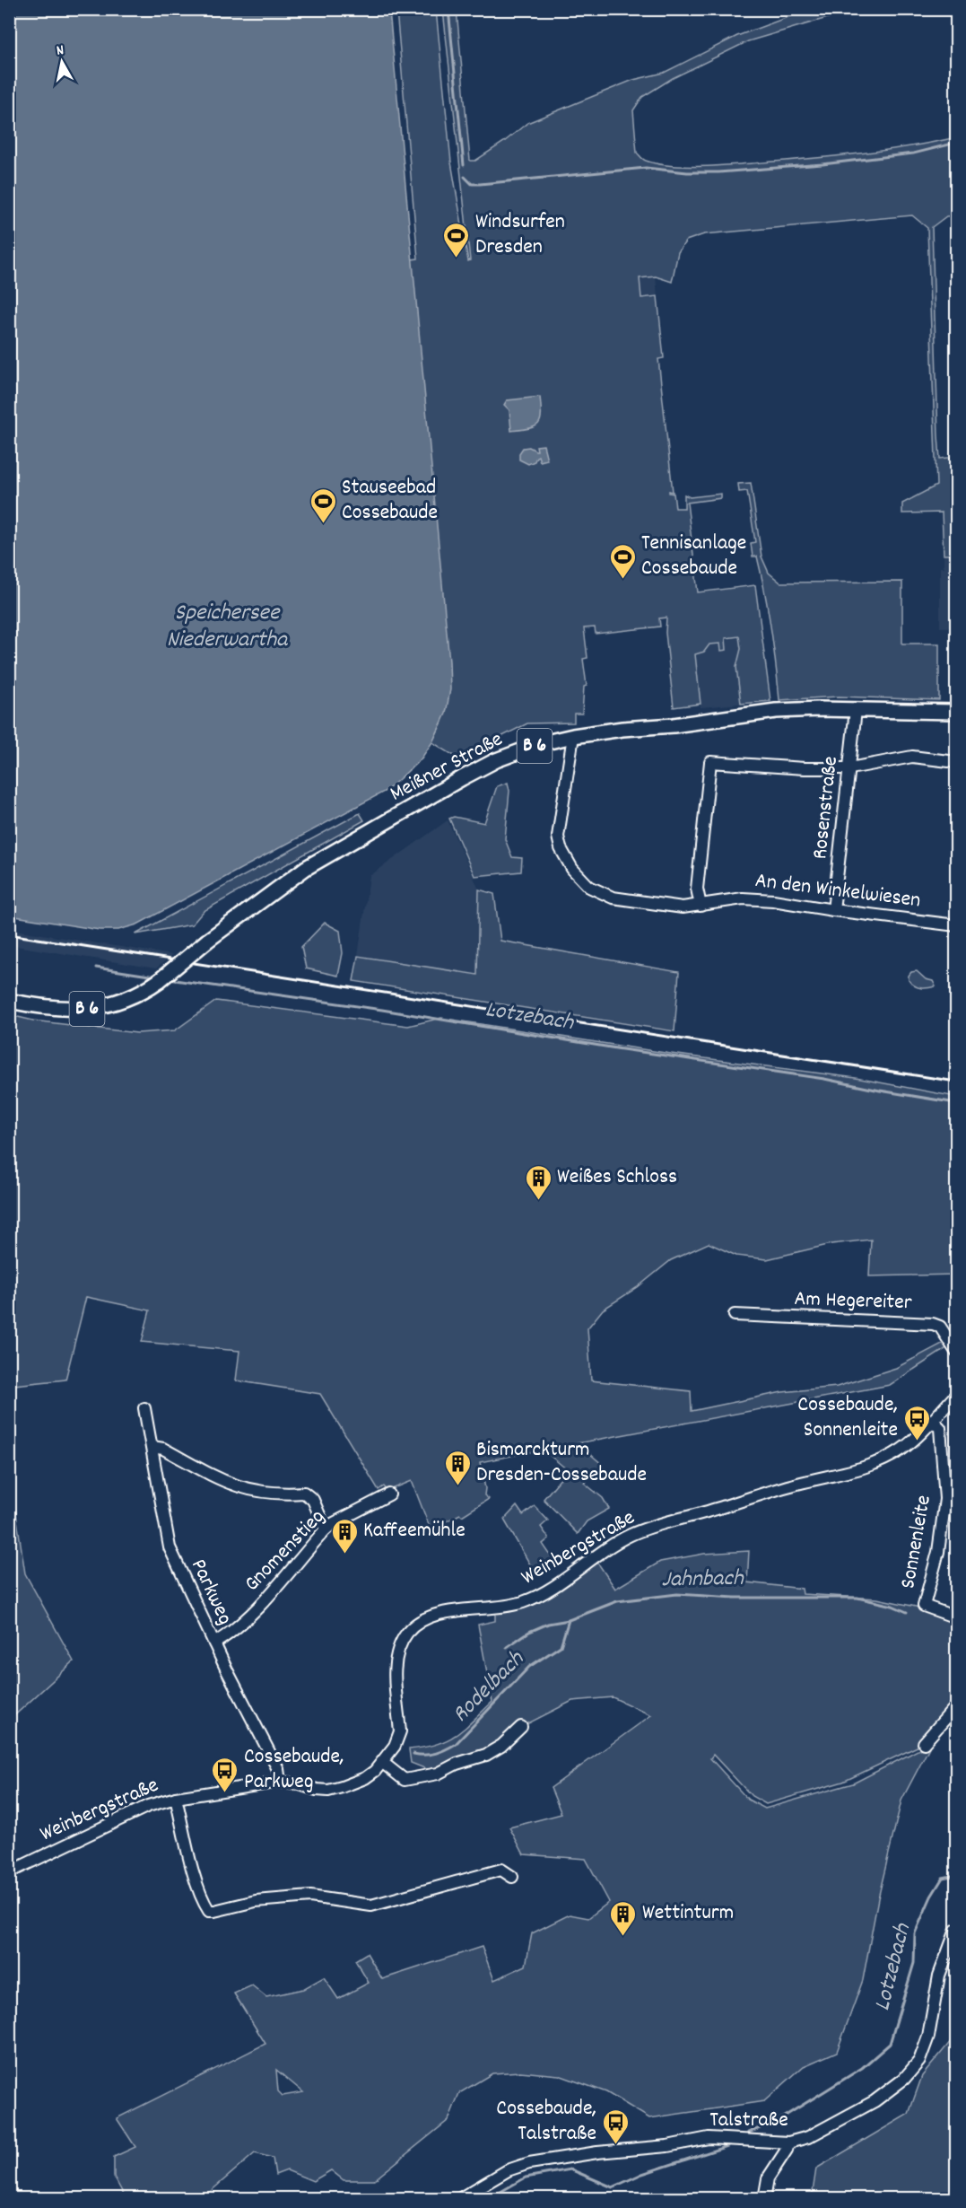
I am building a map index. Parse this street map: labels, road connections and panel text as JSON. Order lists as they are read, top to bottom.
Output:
{
  "streets": {
    "main road": ["B 6", "Meißner Straße"],
    "street": [
      "Rosenstraße",
      "An den Winkelwiesen",
      "Am Hegereiter",
      "Sonnenleite",
      "Weinbergstraße",
      "Gnomenstieg",
      "Parkweg",
      "Talstraße"
    ]
  },
  "crossings": [
    ["Meißner Straße", "Rosenstraße"],
    ["Meißner Straße", "An den Winkelwiesen"],
    ["Rosenstraße", "An den Winkelwiesen"],
    ["Sonnenleite", "Weinbergstraße"],
    ["Weinbergstraße", "Parkweg"],
    ["Gnomenstieg", "Parkweg"]
  ],
  "water": [
    "Speichersee Niederwartha",
    "Lotzebach",
    "Jahnbach",
    "Rodelbach"
  ],
  "places": {
    "sports": ["Windsurfen Dresden", "Stauseebad Cossebaude", "Tennisanlage Cossebaude"],
    "building": [
      "Weißes Schloss",
      "Bismarckturm Dresden-Cossebaude",
      "Kaffeemühle",
      "Wettinturm"
    ],
    "bus stop": ["Cossebaude, Sonnenleite", "Cossebaude, Parkweg", "Cossebaude, Talstraße"]
  },
  "north": "top"
}
